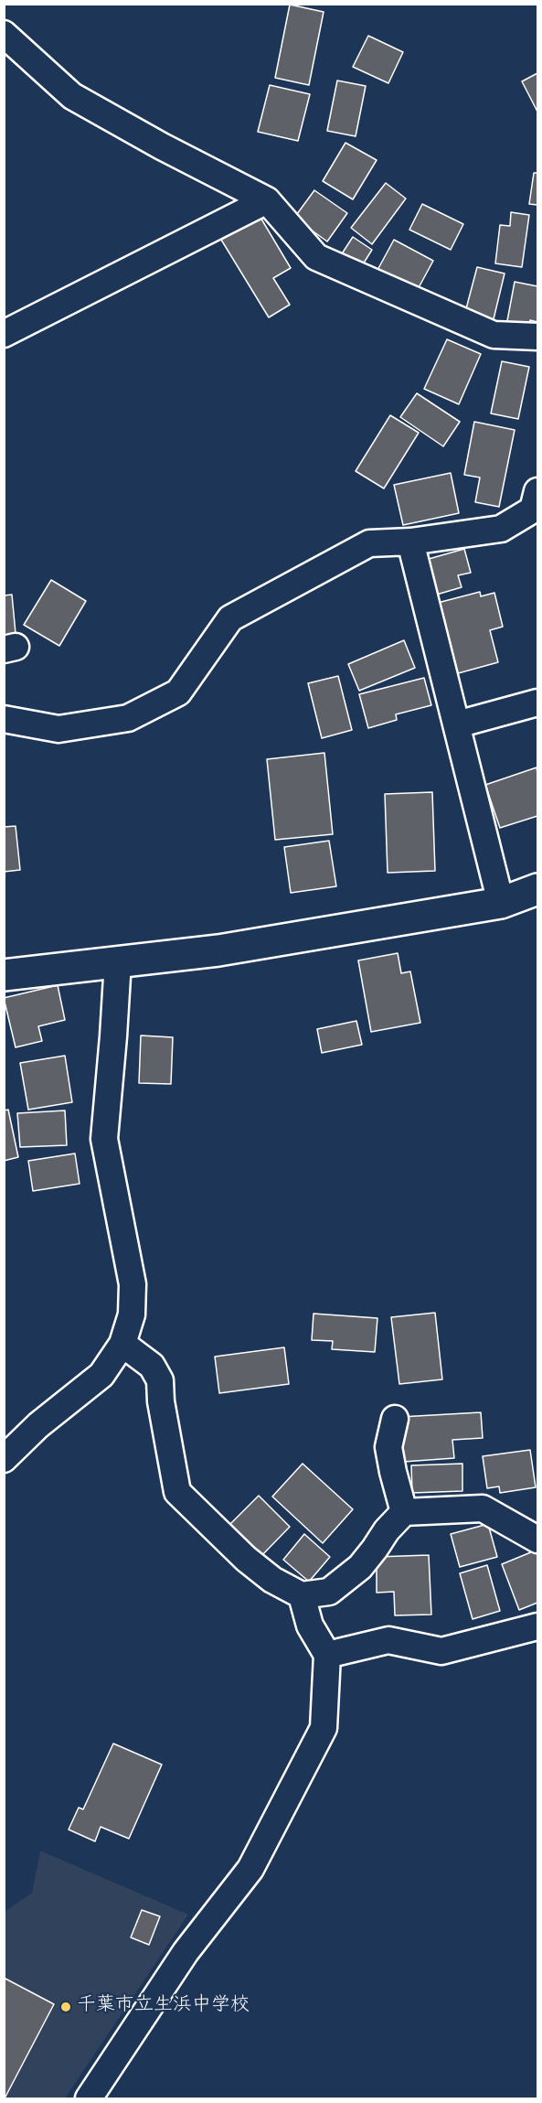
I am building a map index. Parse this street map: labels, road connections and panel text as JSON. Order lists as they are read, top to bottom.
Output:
{
  "places": ["千葉市立生浜中学校"]
}
